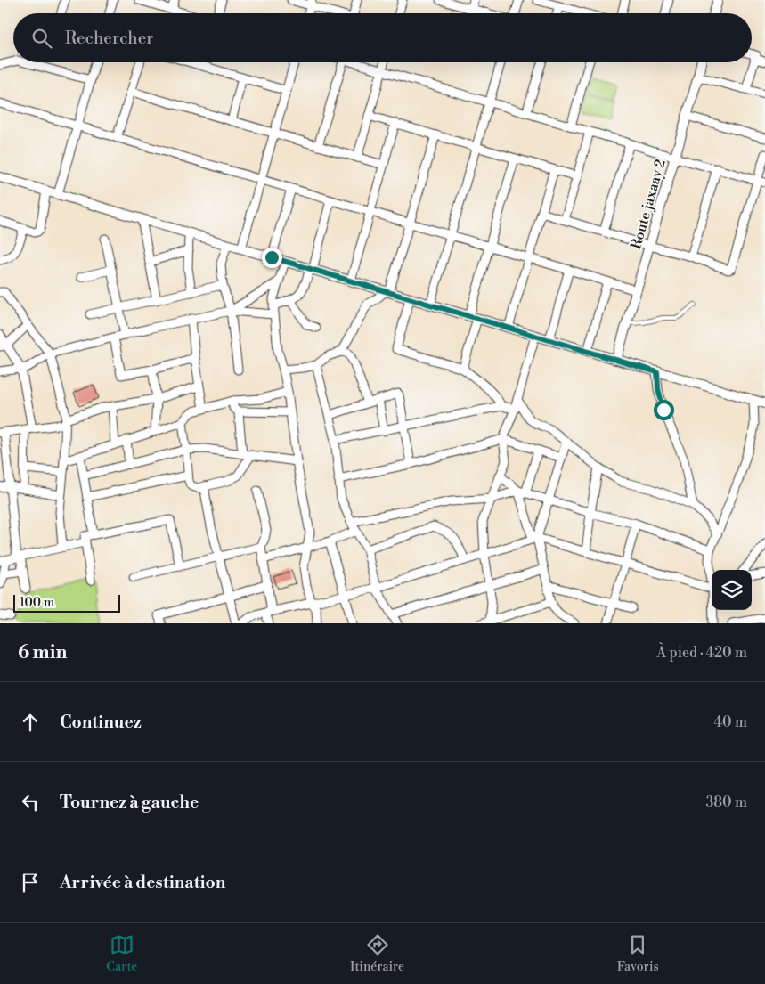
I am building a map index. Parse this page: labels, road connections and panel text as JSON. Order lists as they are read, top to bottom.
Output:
{
  "streets": {
    "street": ["Route jaxaay 2"]
  },
  "scale_bar": "100 m",
  "page": {
    "search": "Rechercher",
    "scale": "100 m",
    "heading": ["6 min", "À pied · 420 m"],
    "list": [
      ["Continuez", "40 m"],
      ["Tournez à gauche", "380 m"],
      "Arrivée à destination"
    ],
    "nav": ["Carte", "Itinéraire", "Favoris"]
  }
}
